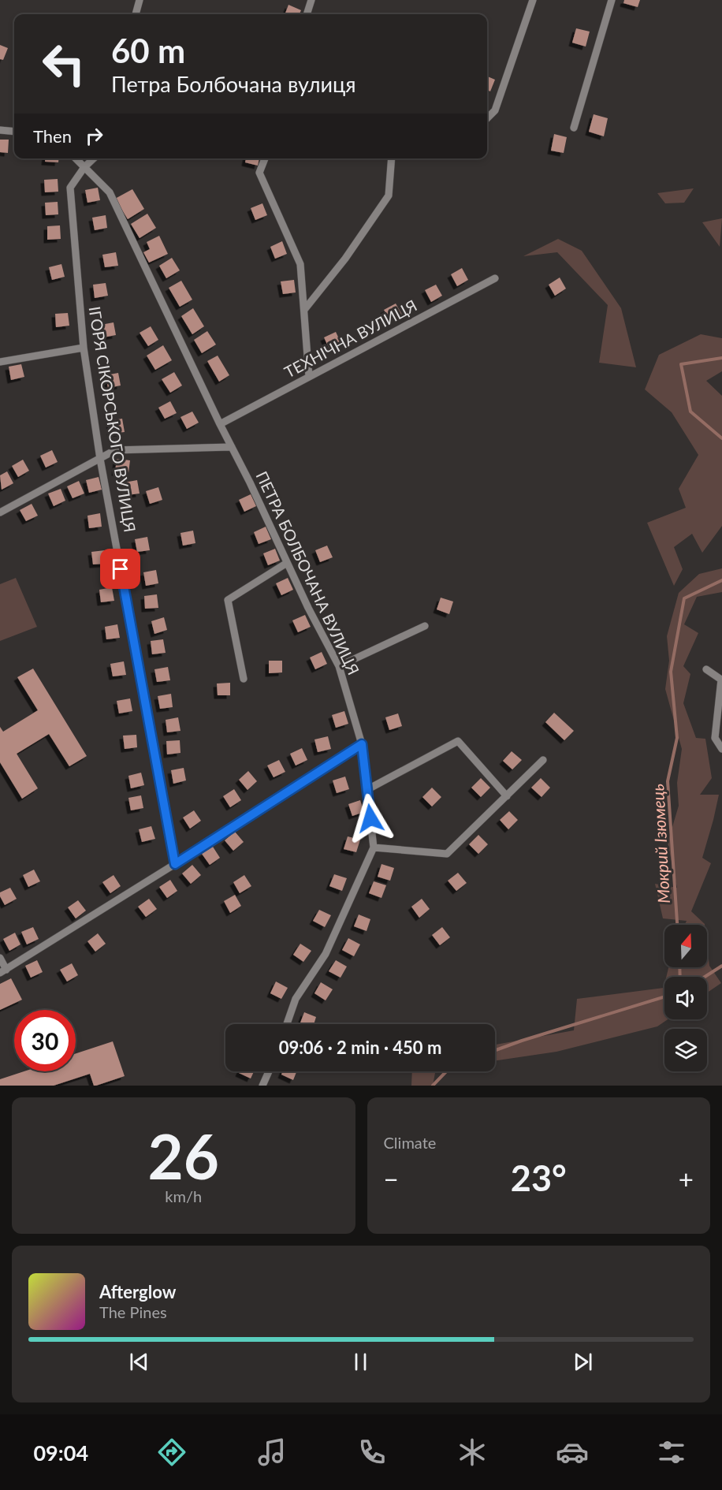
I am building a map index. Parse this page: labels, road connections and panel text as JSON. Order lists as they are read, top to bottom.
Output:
{
  "streets": {
    "street": ["ТЕХНІЧНА ВУЛИЦЯ", "ІГОРЯ СІКОРСЬКОГО ВУЛИЦЯ", "ПЕТРА БОЛБОЧАНА ВУЛИЦЯ"]
  },
  "crossings": [
    ["ТЕХНІЧНА ВУЛИЦЯ", "ПЕТРА БОЛБОЧАНА ВУЛИЦЯ"],
    ["ІГОРЯ СІКОРСЬКОГО ВУЛИЦЯ", "ПЕТРА БОЛБОЧАНА ВУЛИЦЯ"]
  ],
  "water": ["Мокрий Ізюмець"],
  "north": "top",
  "page": {
    "turn": ["60 m", "Петра Болбочана вулиця"],
    "then": "Then",
    "limit": "30",
    "trip": "09:06 · 2 min · 450 m",
    "tile": [
      ["26", "km/h"],
      "Climate"
    ],
    "heat": ["−", "23°", "+"],
    "song": ["Afterglow", "The Pines"],
    "tabs": "09:04"
  }
}
